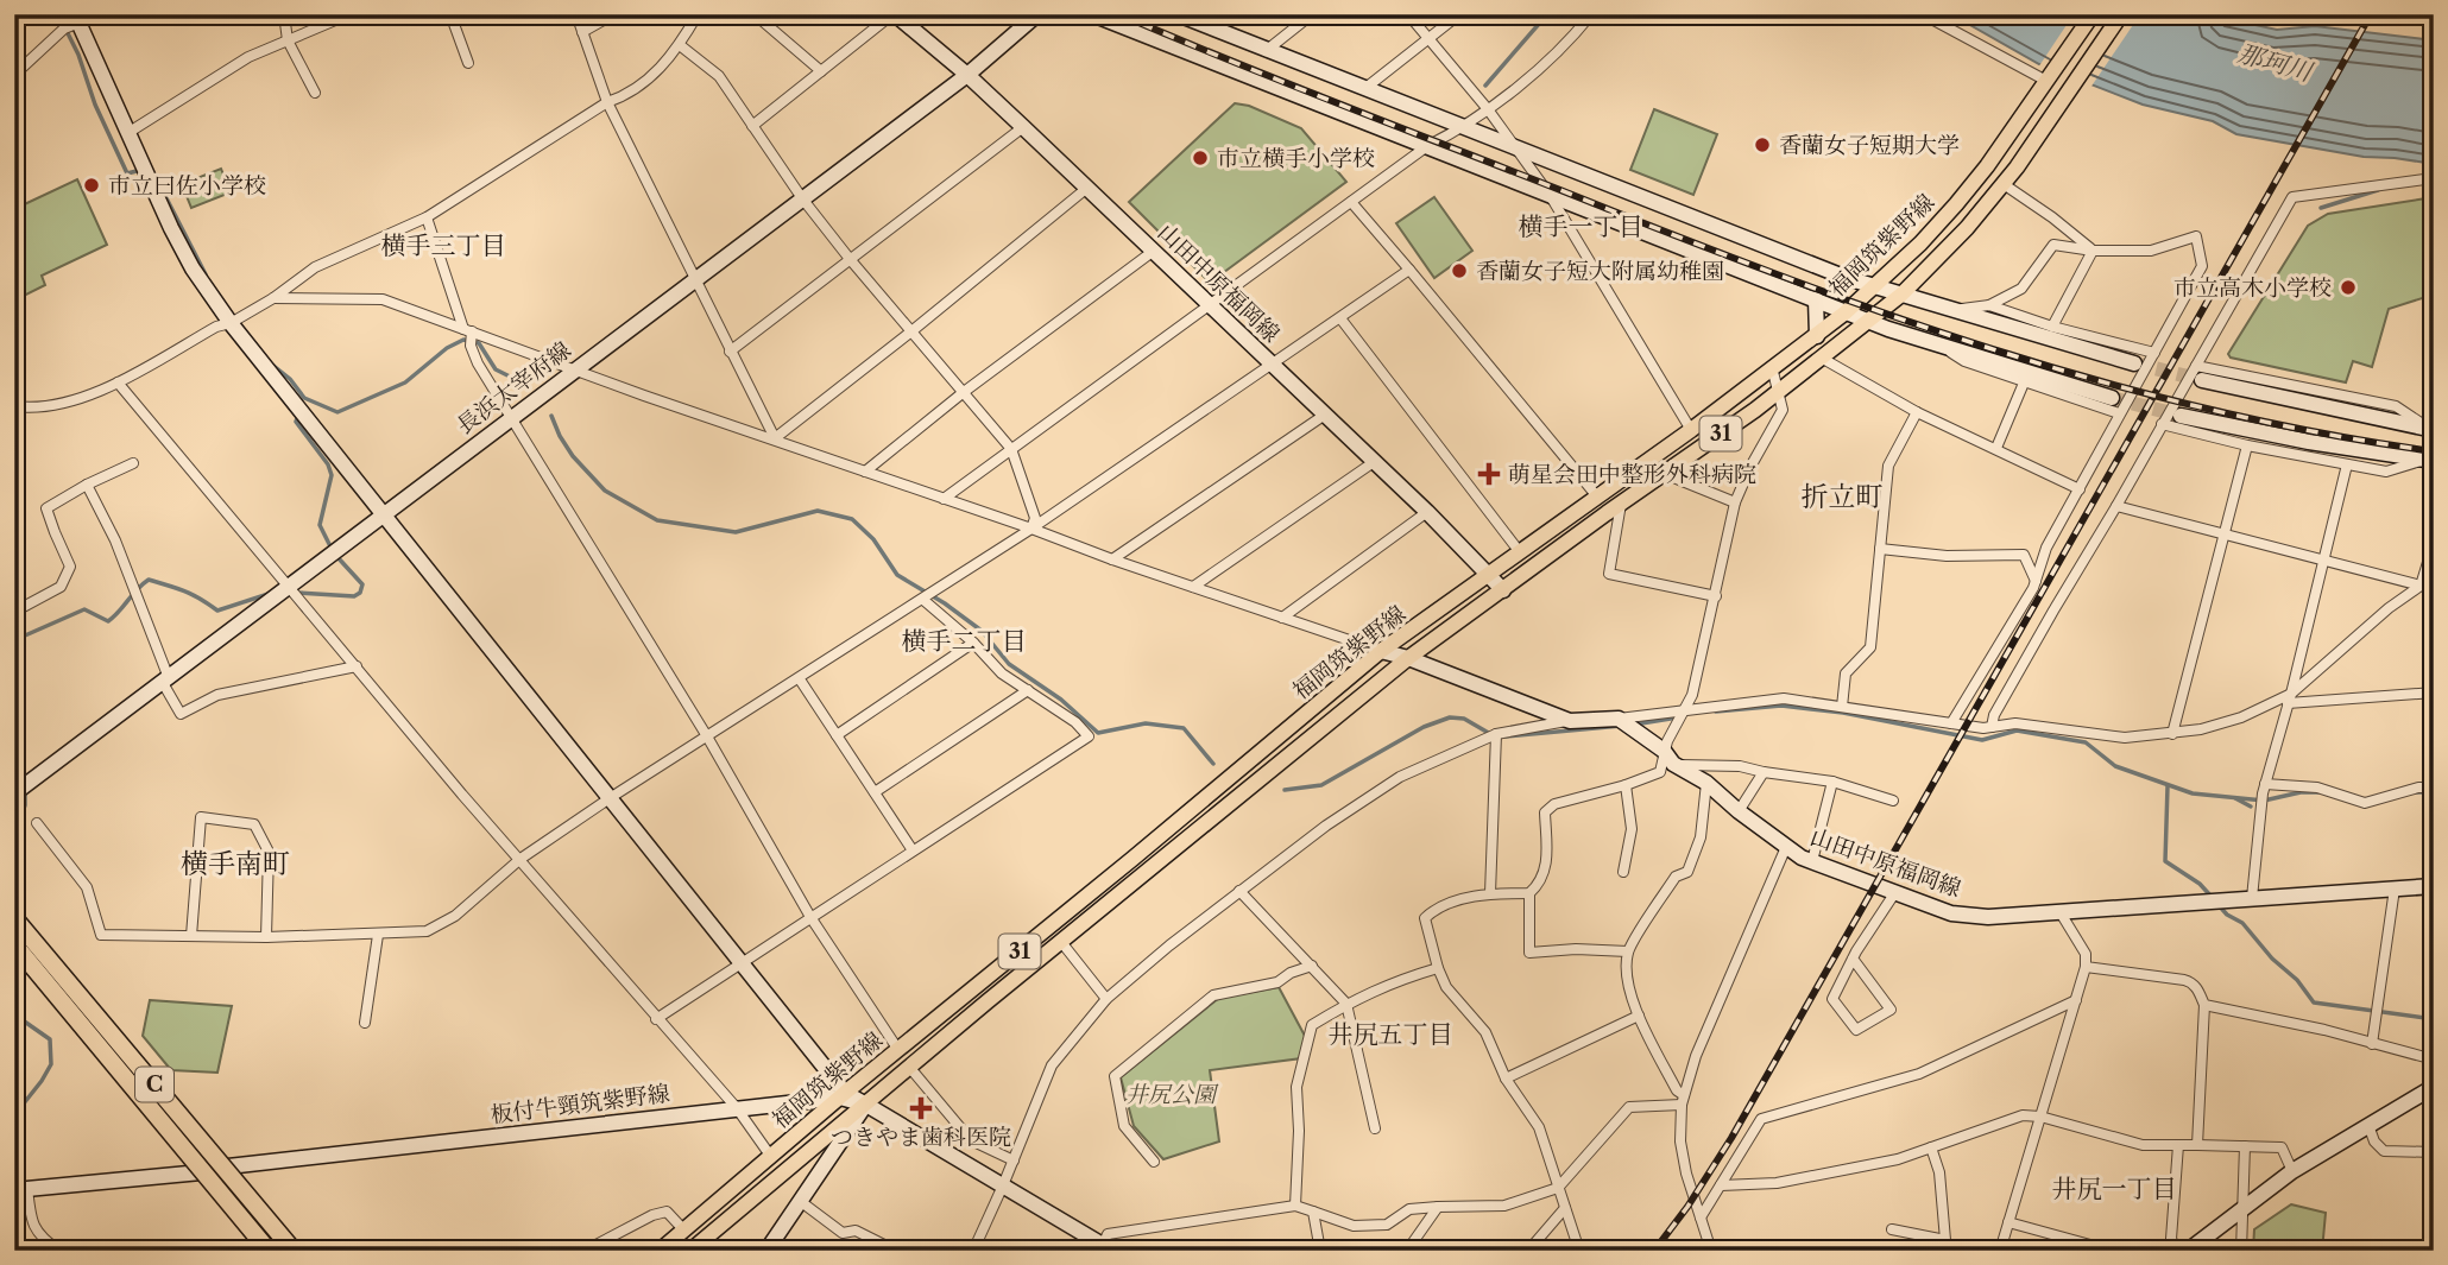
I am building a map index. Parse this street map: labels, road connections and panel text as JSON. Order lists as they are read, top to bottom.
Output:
{
  "streets": {
    "highway": ["C"],
    "main road": ["福岡筑紫野線", "31"],
    "street": ["山田中原福岡線", "長浜太宰府線", "板付牛頸筑紫野線"]
  },
  "crossings": [
    ["福岡筑紫野線", "山田中原福岡線"],
    ["福岡筑紫野線", "31"],
    ["福岡筑紫野線", "板付牛頸筑紫野線"],
    ["山田中原福岡線", "長浜太宰府線"]
  ],
  "districts": [
    "横手一丁目",
    "横手三丁目",
    "折立町",
    "横手二丁目",
    "横手南町",
    "井尻五丁目",
    "井尻一丁目"
  ],
  "water": ["那珂川"],
  "parks": ["井尻公園"],
  "places": {
    "other": [
      "香蘭女子短期大学",
      "市立横手小学校",
      "市立曰佐小学校",
      "香蘭女子短大附属幼稚園",
      "市立高木小学校"
    ],
    "health": ["萌星会田中整形外科病院", "つきやま歯科医院"]
  }
}
